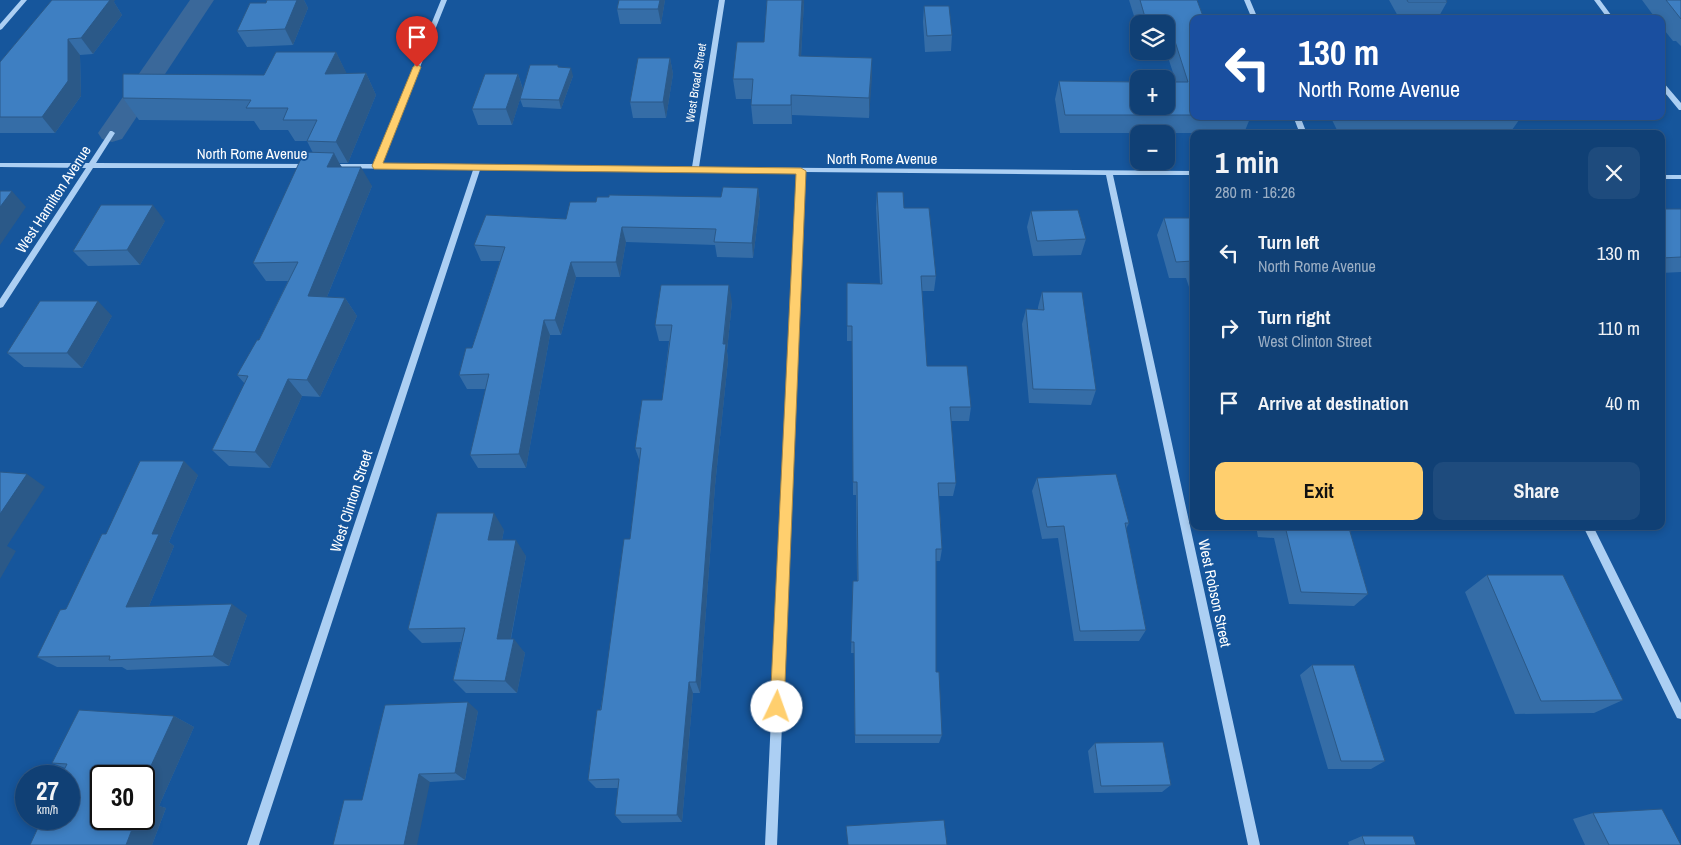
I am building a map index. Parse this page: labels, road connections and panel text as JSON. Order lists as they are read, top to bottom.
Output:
{
  "streets": {
    "street": [
      "West Broad Street",
      "North Rome Avenue",
      "West Hamilton Avenue",
      "West Clinton Street",
      "West Robson Street"
    ]
  },
  "crossings": [
    ["West Broad Street", "North Rome Avenue"],
    ["North Rome Avenue", "West Hamilton Avenue"],
    ["North Rome Avenue", "West Clinton Street"],
    ["North Rome Avenue", "West Robson Street"]
  ],
  "page": {
    "map_buttons": ["+", "−"],
    "turn": ["130 m", "North Rome Avenue"],
    "heading": ["1 min", "280 m · 16:26"],
    "list": [
      {
        "name": "Turn left",
        "note": "North Rome Avenue",
        "value": "130 m"
      },
      {
        "name": "Turn right",
        "note": "West Clinton Street",
        "value": "110 m"
      },
      {
        "name": "Arrive at destination",
        "value": "40 m"
      }
    ],
    "buttons": ["Exit", "Share"],
    "speed": "27 km/h",
    "limit": "30"
  }
}
